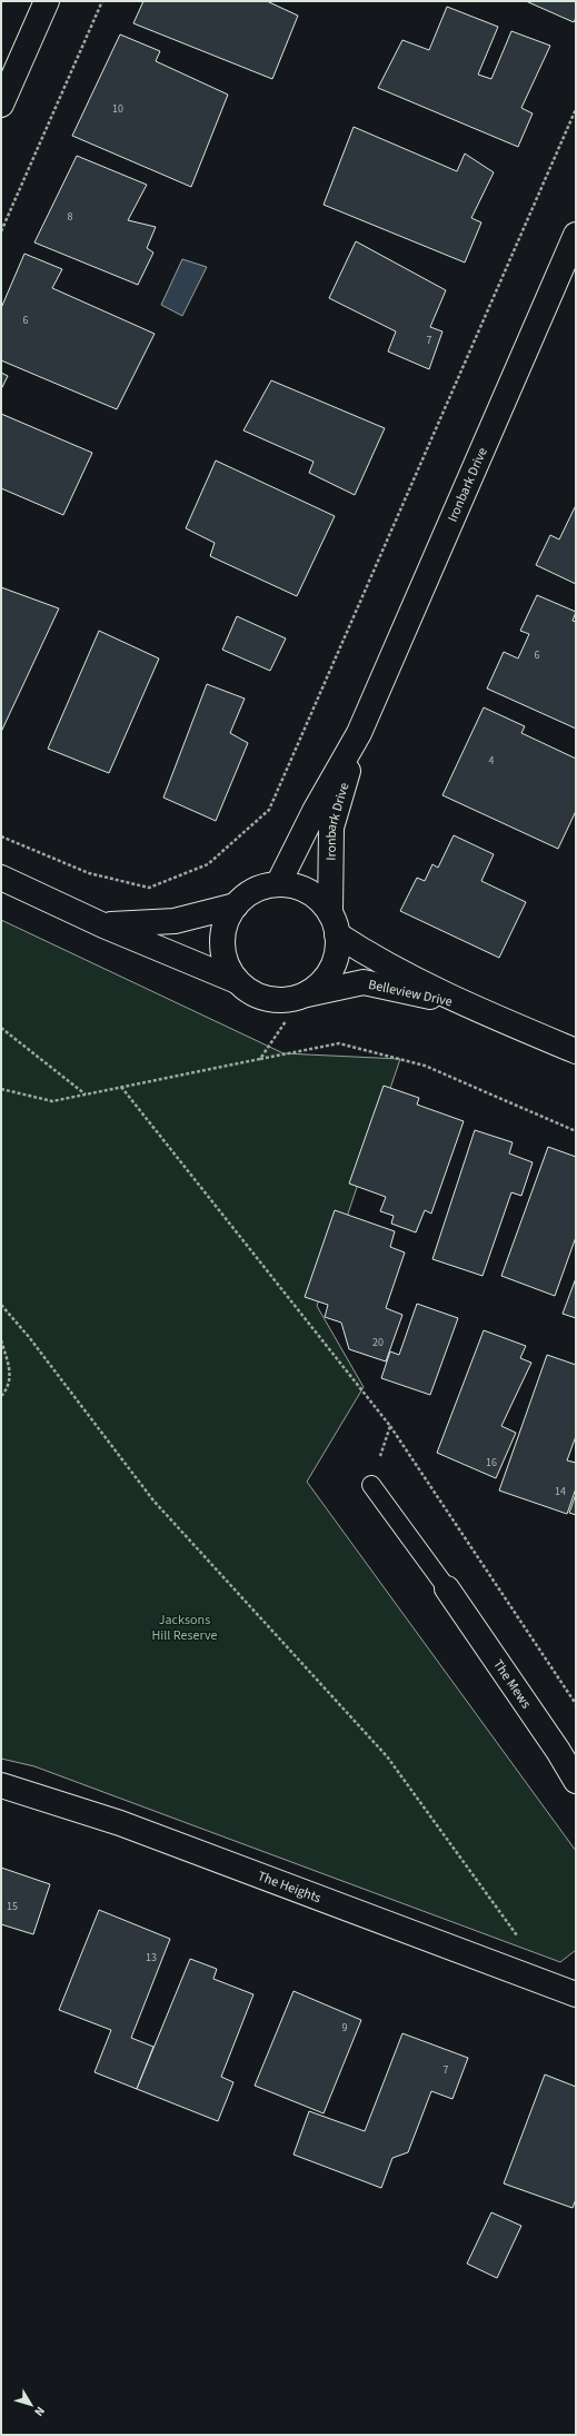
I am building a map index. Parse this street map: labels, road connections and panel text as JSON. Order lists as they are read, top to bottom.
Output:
{
  "streets": {
    "street": [
      "Ironbark Drive",
      "Belleview Drive",
      "The Mews",
      "The Heights"
    ]
  },
  "crossings": [
    ["Ironbark Drive", "Belleview Drive"]
  ],
  "parks": ["Jacksons Hill Reserve"],
  "house_numbers": [
    "10",
    "8",
    "6",
    "7",
    "6",
    "4",
    "20",
    "16",
    "14",
    "15",
    "13",
    "9",
    "7"
  ],
  "north": "bottom right"
}
